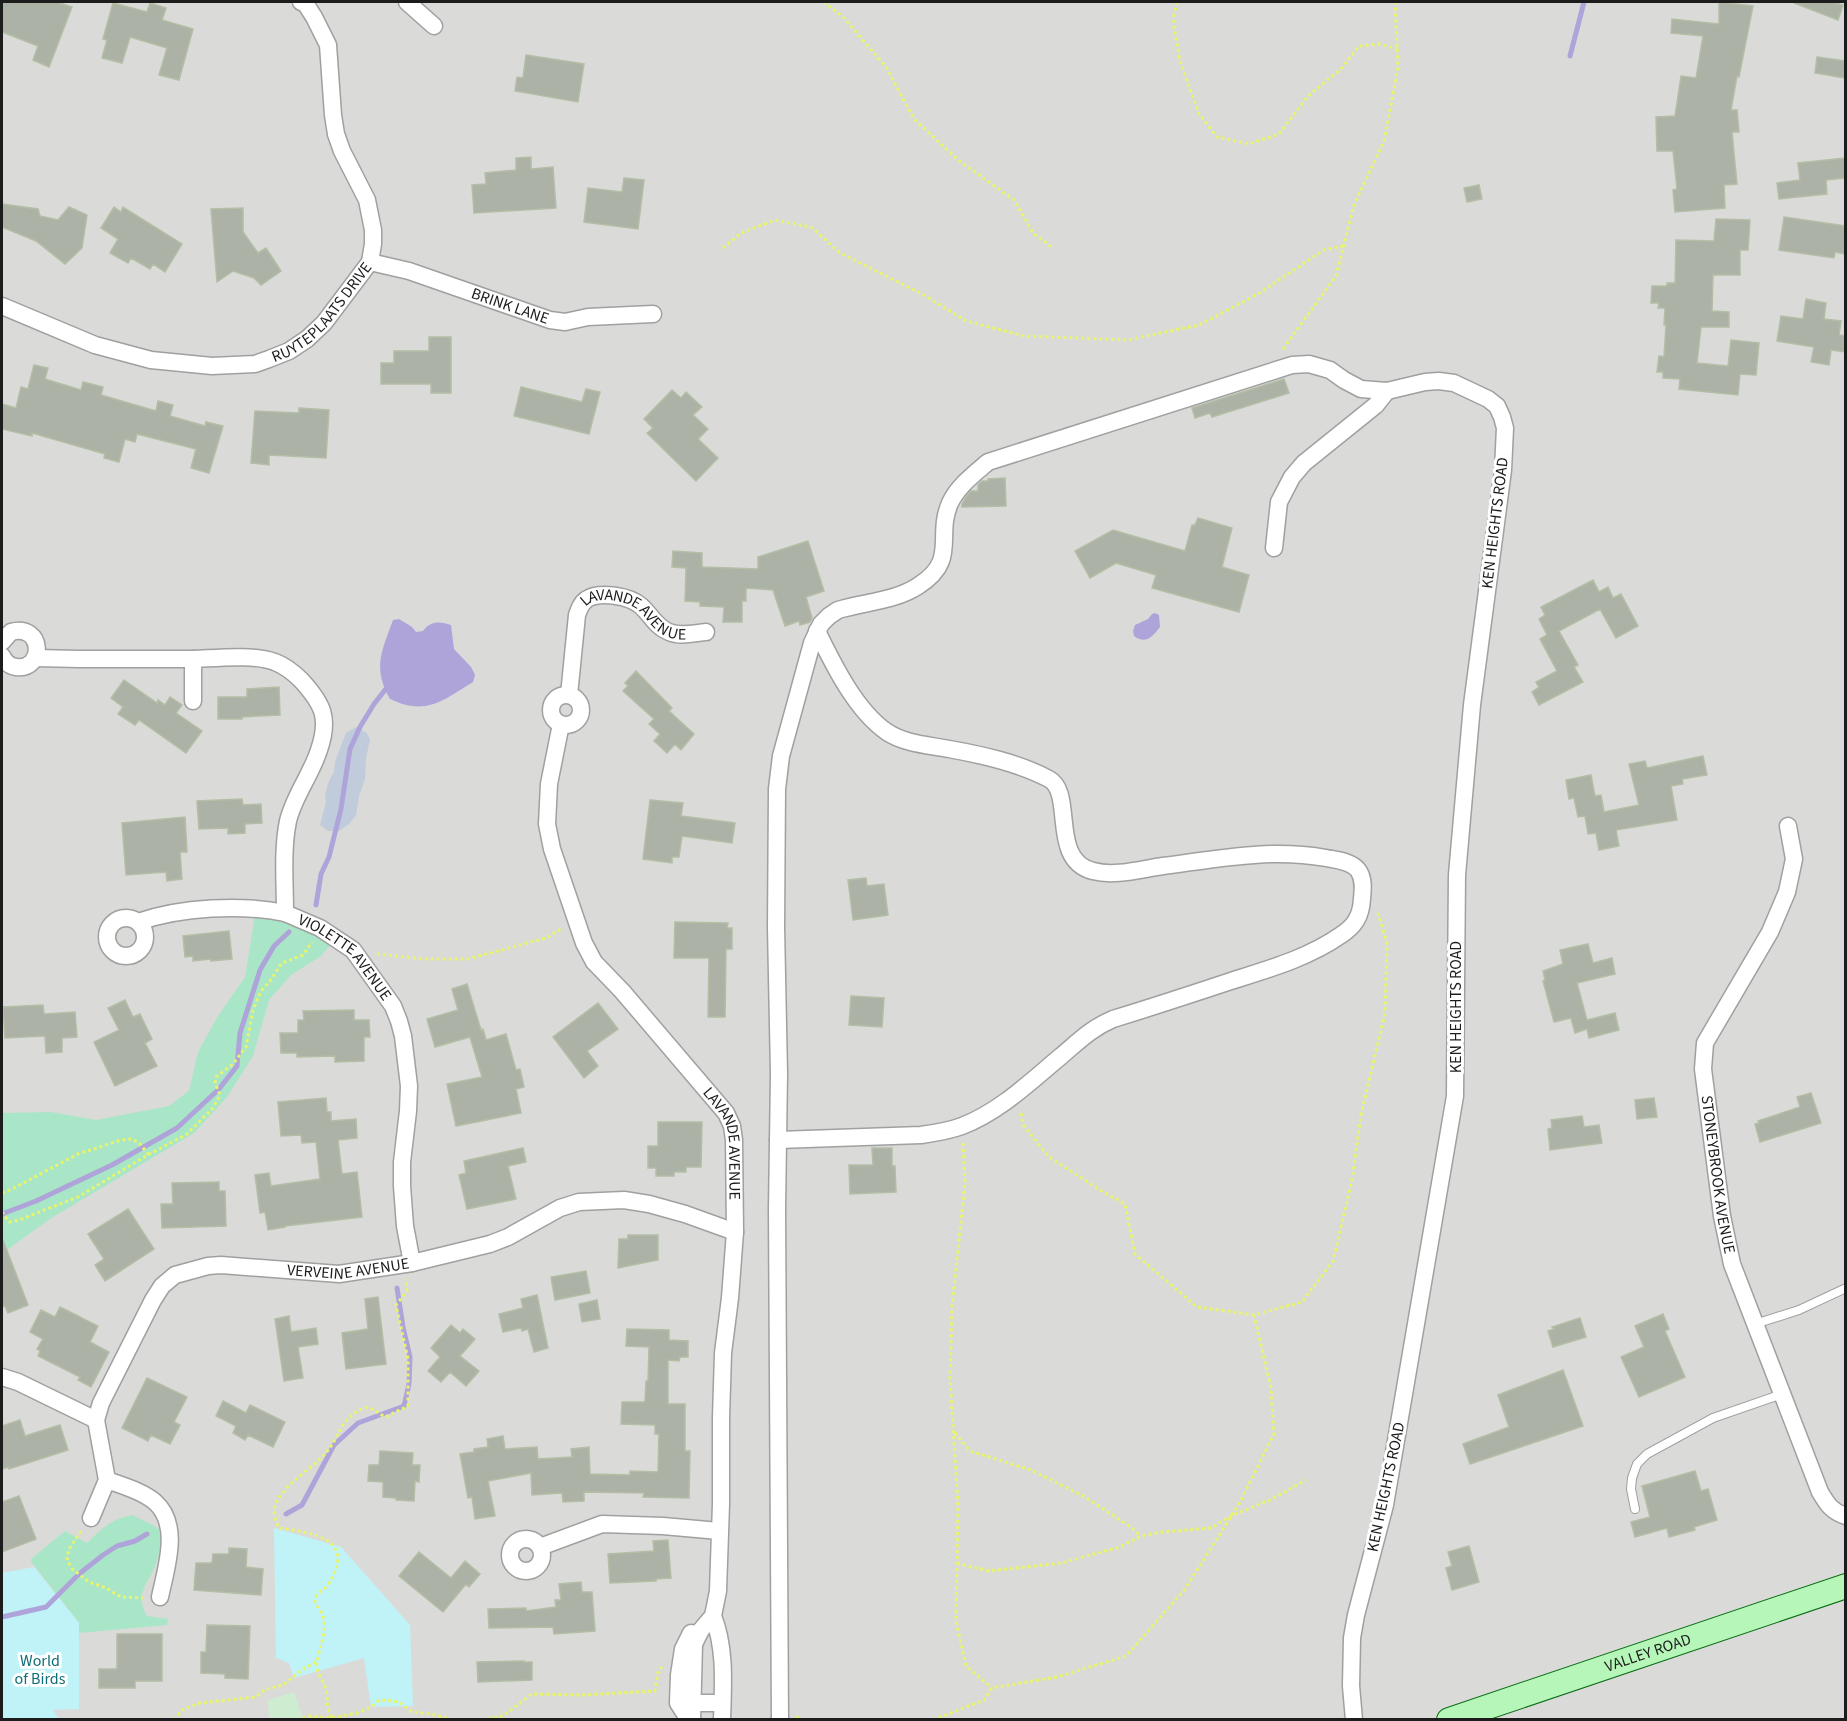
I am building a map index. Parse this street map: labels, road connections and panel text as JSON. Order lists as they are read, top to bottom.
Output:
{
  "streets": {
    "street": [
      "BRINK LANE",
      "RUYTEPLAATS DRIVE",
      "KEN HEIGHTS ROAD",
      "LAVANDE AVENUE",
      "VIOLETTE AVENUE",
      "STONEYBROOK AVENUE",
      "VERVEINE AVENUE",
      "VALLEY ROAD"
    ]
  },
  "crossings": [
    ["BRINK LANE", "RUYTEPLAATS DRIVE"],
    ["LAVANDE AVENUE", "VERVEINE AVENUE"],
    ["VIOLETTE AVENUE", "VERVEINE AVENUE"]
  ],
  "parks": ["World of Birds"]
}
